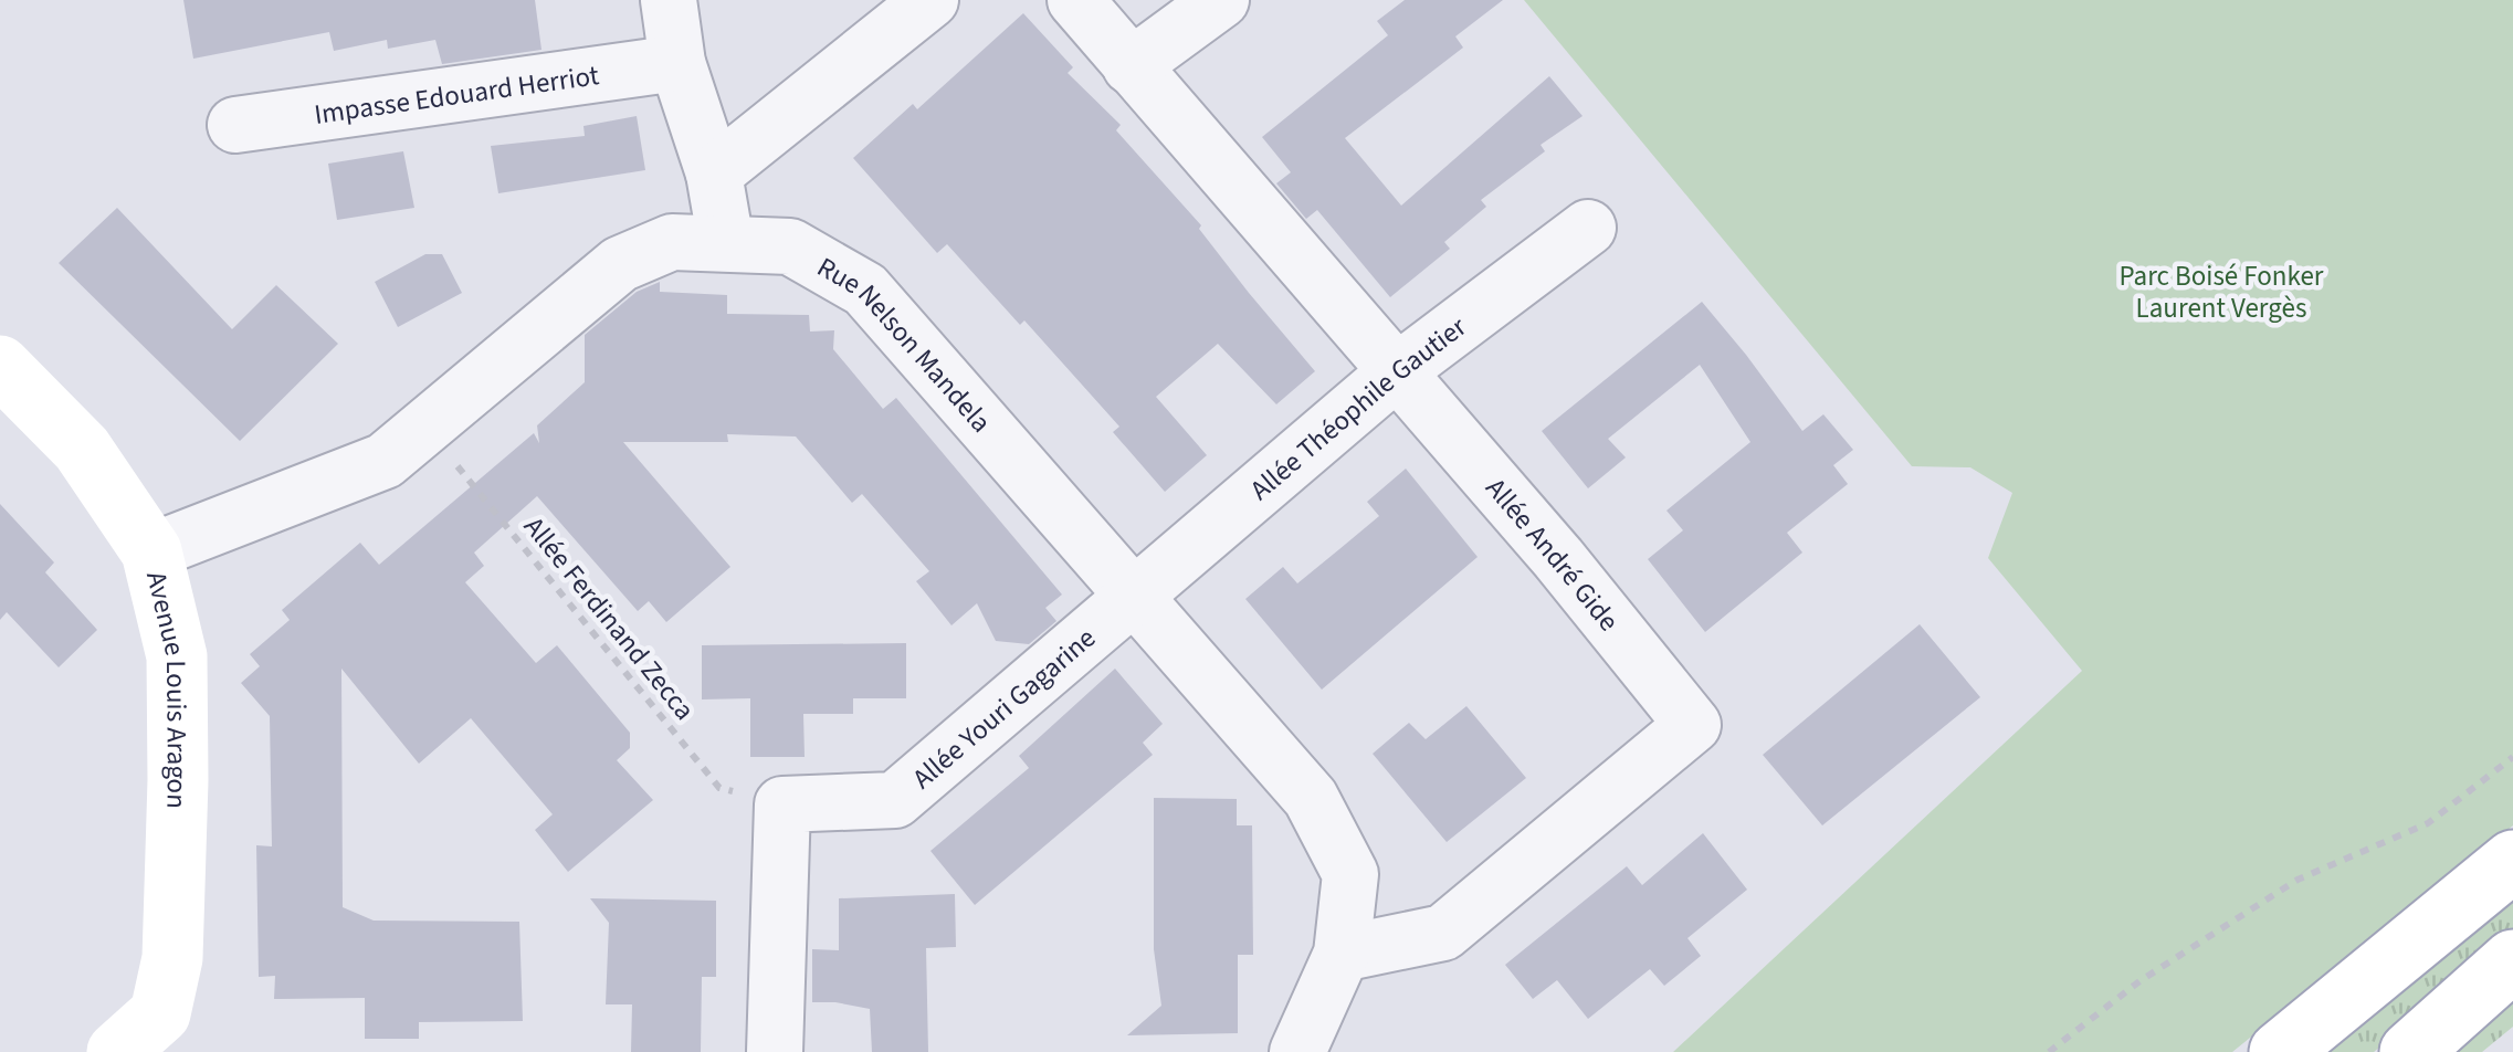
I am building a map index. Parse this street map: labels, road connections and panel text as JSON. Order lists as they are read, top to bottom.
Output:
{
  "streets": {
    "street": [
      "Impasse Edouard Herriot",
      "Rue Nelson Mandela",
      "Allée Théophile Gautier",
      "Allée André Gide",
      "Avenue Louis Aragon",
      "Allée Youri Gagarine"
    ],
    "path": ["Allée Ferdinand Zecca"]
  },
  "crossings": [
    ["Rue Nelson Mandela", "Allée Théophile Gautier"],
    ["Rue Nelson Mandela", "Allée André Gide"],
    ["Rue Nelson Mandela", "Allée Ferdinand Zecca"],
    ["Rue Nelson Mandela", "Avenue Louis Aragon"],
    ["Rue Nelson Mandela", "Allée Youri Gagarine"],
    ["Allée Théophile Gautier", "Allée André Gide"],
    ["Allée Théophile Gautier", "Allée Youri Gagarine"],
    ["Allée Ferdinand Zecca", "Allée Youri Gagarine"]
  ],
  "parks": ["Parc Boisé Fonker Laurent Vergès"]
}
